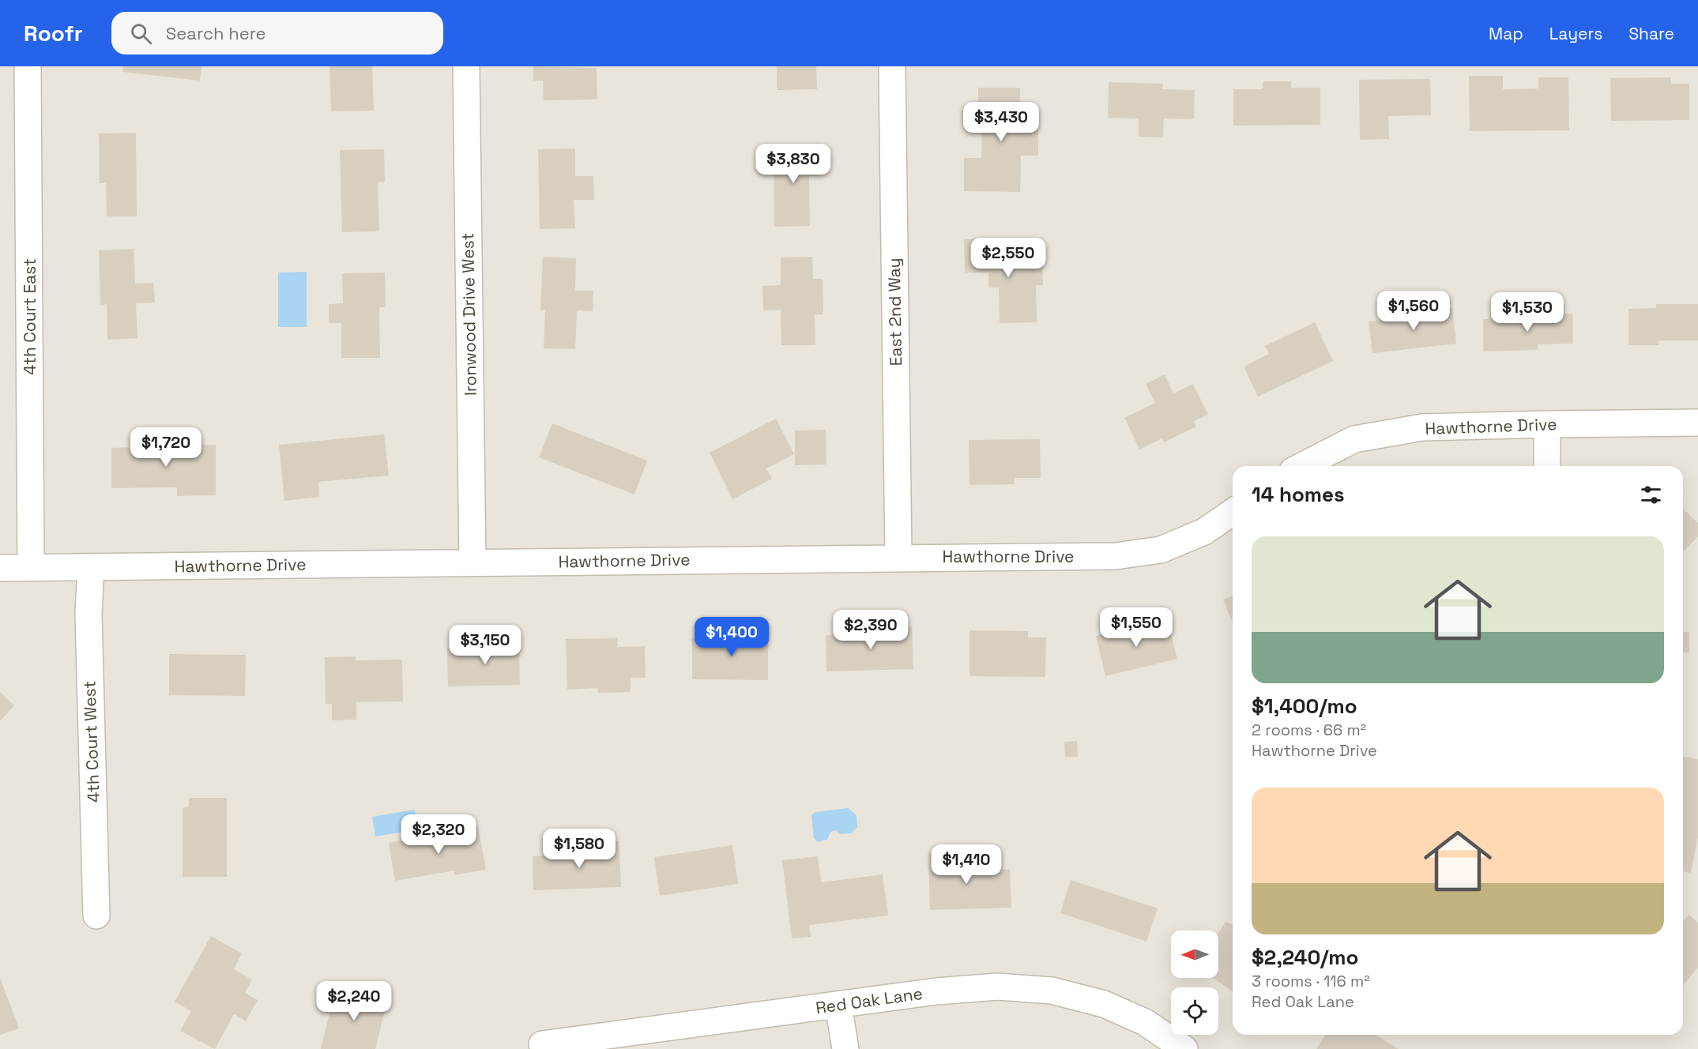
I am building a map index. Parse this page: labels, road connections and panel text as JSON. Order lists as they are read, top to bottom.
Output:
{
  "streets": {
    "street": [
      "East 2nd Way",
      "Ironwood Drive West",
      "4th Court East",
      "Hawthorne Drive",
      "4th Court West",
      "Red Oak Lane"
    ]
  },
  "crossings": [
    ["East 2nd Way", "Hawthorne Drive"],
    ["Ironwood Drive West", "Hawthorne Drive"],
    ["4th Court East", "Hawthorne Drive"],
    ["Hawthorne Drive", "4th Court West"]
  ],
  "north": "left",
  "page": {
    "header": "Roofr",
    "search": "Search here",
    "nav": ["Map", "Layers", "Share"],
    "price": [
      "$3,430",
      "$3,830",
      "$2,550",
      "$1,560",
      "$1,530",
      "$1,720",
      "$1,550",
      "$2,390",
      "$1,400",
      "$3,150",
      "$2,320",
      "$1,580",
      "$1,410",
      "$2,240"
    ],
    "heading": "14 homes",
    "list": [
      {
        "name": "$1,400/mo",
        "note": "2 rooms · 66 m² · Hawthorne Drive"
      },
      {
        "name": "$2,240/mo",
        "note": "3 rooms · 116 m² · Red Oak Lane"
      }
    ]
  }
}
